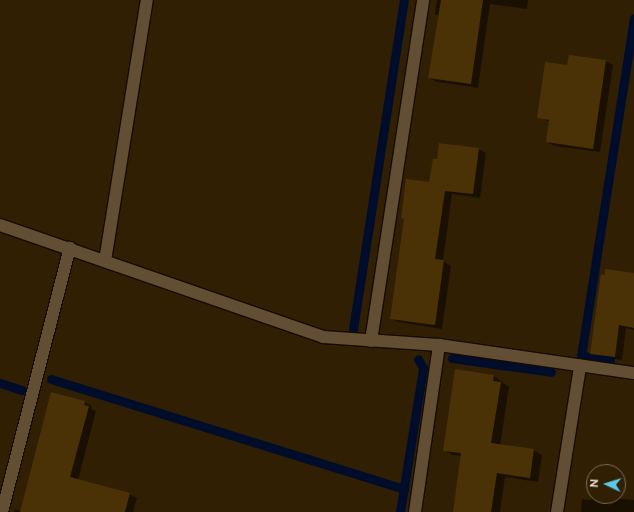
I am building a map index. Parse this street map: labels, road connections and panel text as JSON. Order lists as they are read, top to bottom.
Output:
{
  "north": "left"
}
